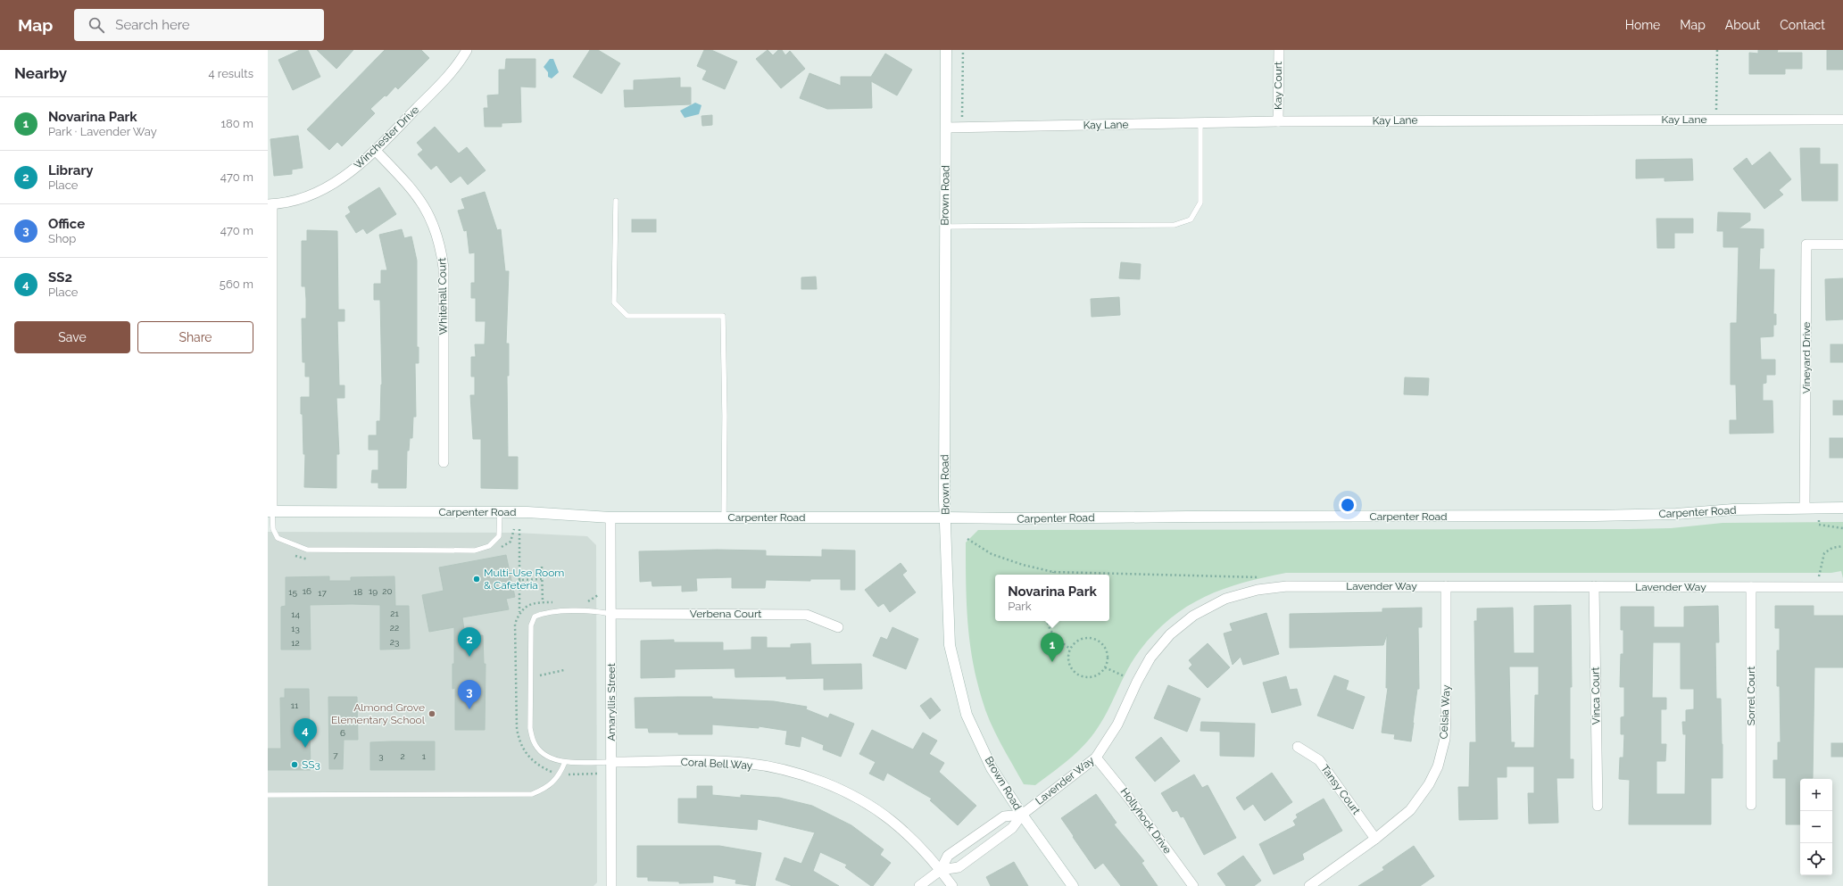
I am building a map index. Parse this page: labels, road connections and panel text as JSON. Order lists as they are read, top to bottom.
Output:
{
  "streets": {
    "street": [
      "Kay Court",
      "Kay Lane",
      "Winchester Drive",
      "Brown Road",
      "Whitehall Court",
      "Vineyard Drive",
      "Carpenter Road",
      "Lavender Way",
      "Verbena Court",
      "Vinca Court",
      "Sorrel Court",
      "Amaryllis Street",
      "Celsia Way",
      "Coral Bell Way",
      "Tansy Court",
      "Hollyhock Drive"
    ]
  },
  "crossings": [
    ["Kay Court", "Kay Lane"],
    ["Kay Lane", "Brown Road"],
    ["Winchester Drive", "Whitehall Court"],
    ["Brown Road", "Carpenter Road"],
    ["Brown Road", "Lavender Way"],
    ["Vineyard Drive", "Carpenter Road"],
    ["Carpenter Road", "Amaryllis Street"],
    ["Lavender Way", "Vinca Court"],
    ["Lavender Way", "Sorrel Court"],
    ["Lavender Way", "Celsia Way"],
    ["Lavender Way", "Coral Bell Way"],
    ["Lavender Way", "Hollyhock Drive"],
    ["Verbena Court", "Amaryllis Street"],
    ["Amaryllis Street", "Coral Bell Way"],
    ["Celsia Way", "Tansy Court"]
  ],
  "places": ["Multi-Use Room & Cafeteria", "Almond Grove Elementary School", "SS3"],
  "house_numbers": [
    "16",
    "19",
    "20",
    "15",
    "18",
    "17",
    "21",
    "14",
    "22",
    "13",
    "23",
    "12",
    "11",
    "6",
    "7",
    "3",
    "2",
    "1"
  ],
  "page": {
    "header": "Map",
    "search": "Search here",
    "nav": [
      "Home",
      "Map",
      "About",
      "Contact"
    ],
    "heading": ["Nearby", "4 results"],
    "list": [
      {
        "mark": "1",
        "name": "Novarina Park",
        "note": "Park · Lavender Way",
        "value": "180 m"
      },
      {
        "mark": "2",
        "name": "Library",
        "note": "Place",
        "value": "470 m"
      },
      {
        "mark": "3",
        "name": "Office",
        "note": "Shop",
        "value": "470 m"
      },
      {
        "mark": "4",
        "name": "SS2",
        "note": "Place",
        "value": "560 m"
      }
    ],
    "buttons": ["Save", "Share"],
    "popup": ["Novarina Park", "Park"],
    "pins": [
      "2",
      "1",
      "3",
      "4"
    ],
    "map_buttons": ["+", "−"]
  }
}
